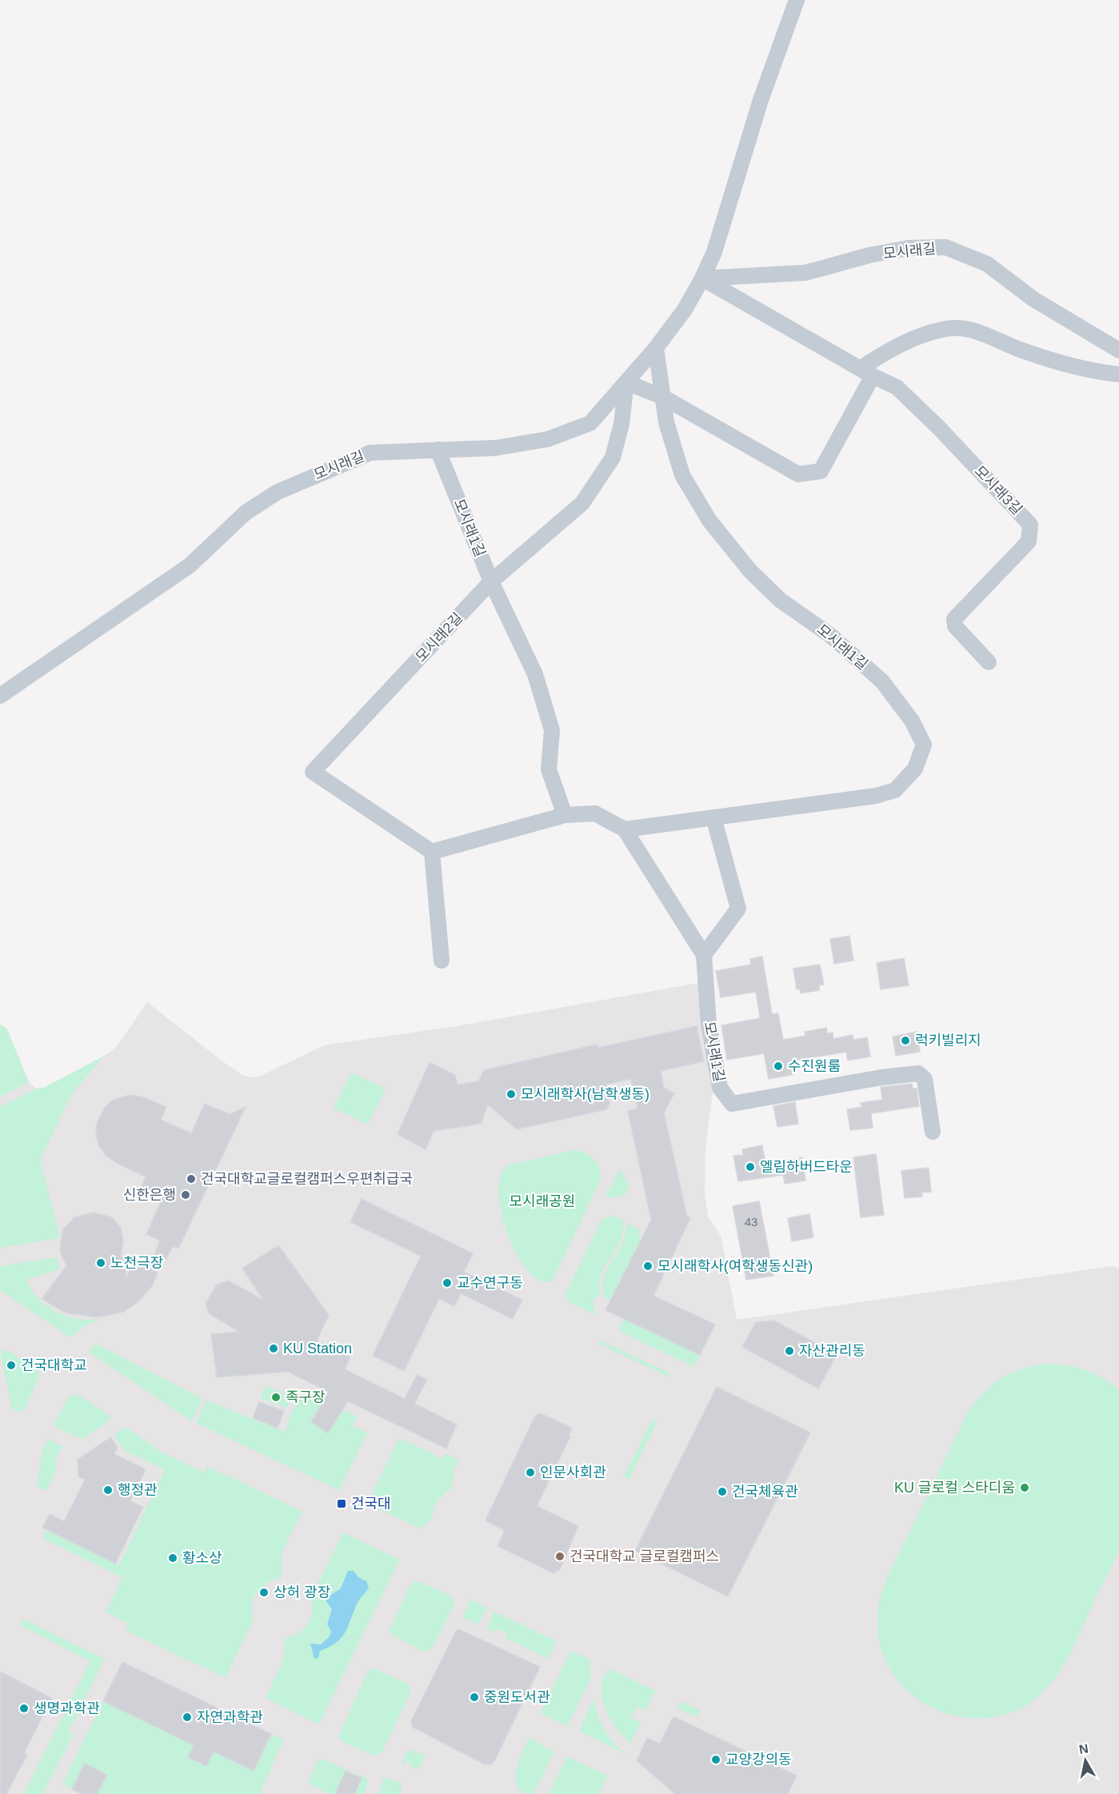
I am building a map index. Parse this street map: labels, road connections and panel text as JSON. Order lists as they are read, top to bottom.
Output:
{
  "streets": {
    "street": [
      "모시래길",
      "모시래3길",
      "모시래1길",
      "모시래2길"
    ]
  },
  "crossings": [
    ["모시래길", "모시래3길"],
    ["모시래길", "모시래1길"],
    ["모시래길", "모시래2길"],
    ["모시래1길", "모시래2길"]
  ],
  "parks": ["모시래공원"],
  "places": {
    "other": [
      "럭키빌리지",
      "수진원룸",
      "모시래학사(남학생동)",
      "엘림하버드타운",
      "건국대학교글로컬캠퍼스우편취급국",
      "신한은행",
      "노천극장",
      "모시래학사(여학생동신관)",
      "교수연구동",
      "KU Station",
      "자산관리동",
      "건국대학교",
      "족구장",
      "인문사회관",
      "KU 글로컬 스타디움",
      "행정관",
      "건국체육관",
      "건국대학교 글로컬캠퍼스",
      "황소상",
      "상허 광장",
      "중원도서관",
      "생명과학관",
      "자연과학관",
      "교양강의동"
    ],
    "transit": ["건국대"]
  },
  "house_numbers": ["43"],
  "north": "top"
}
